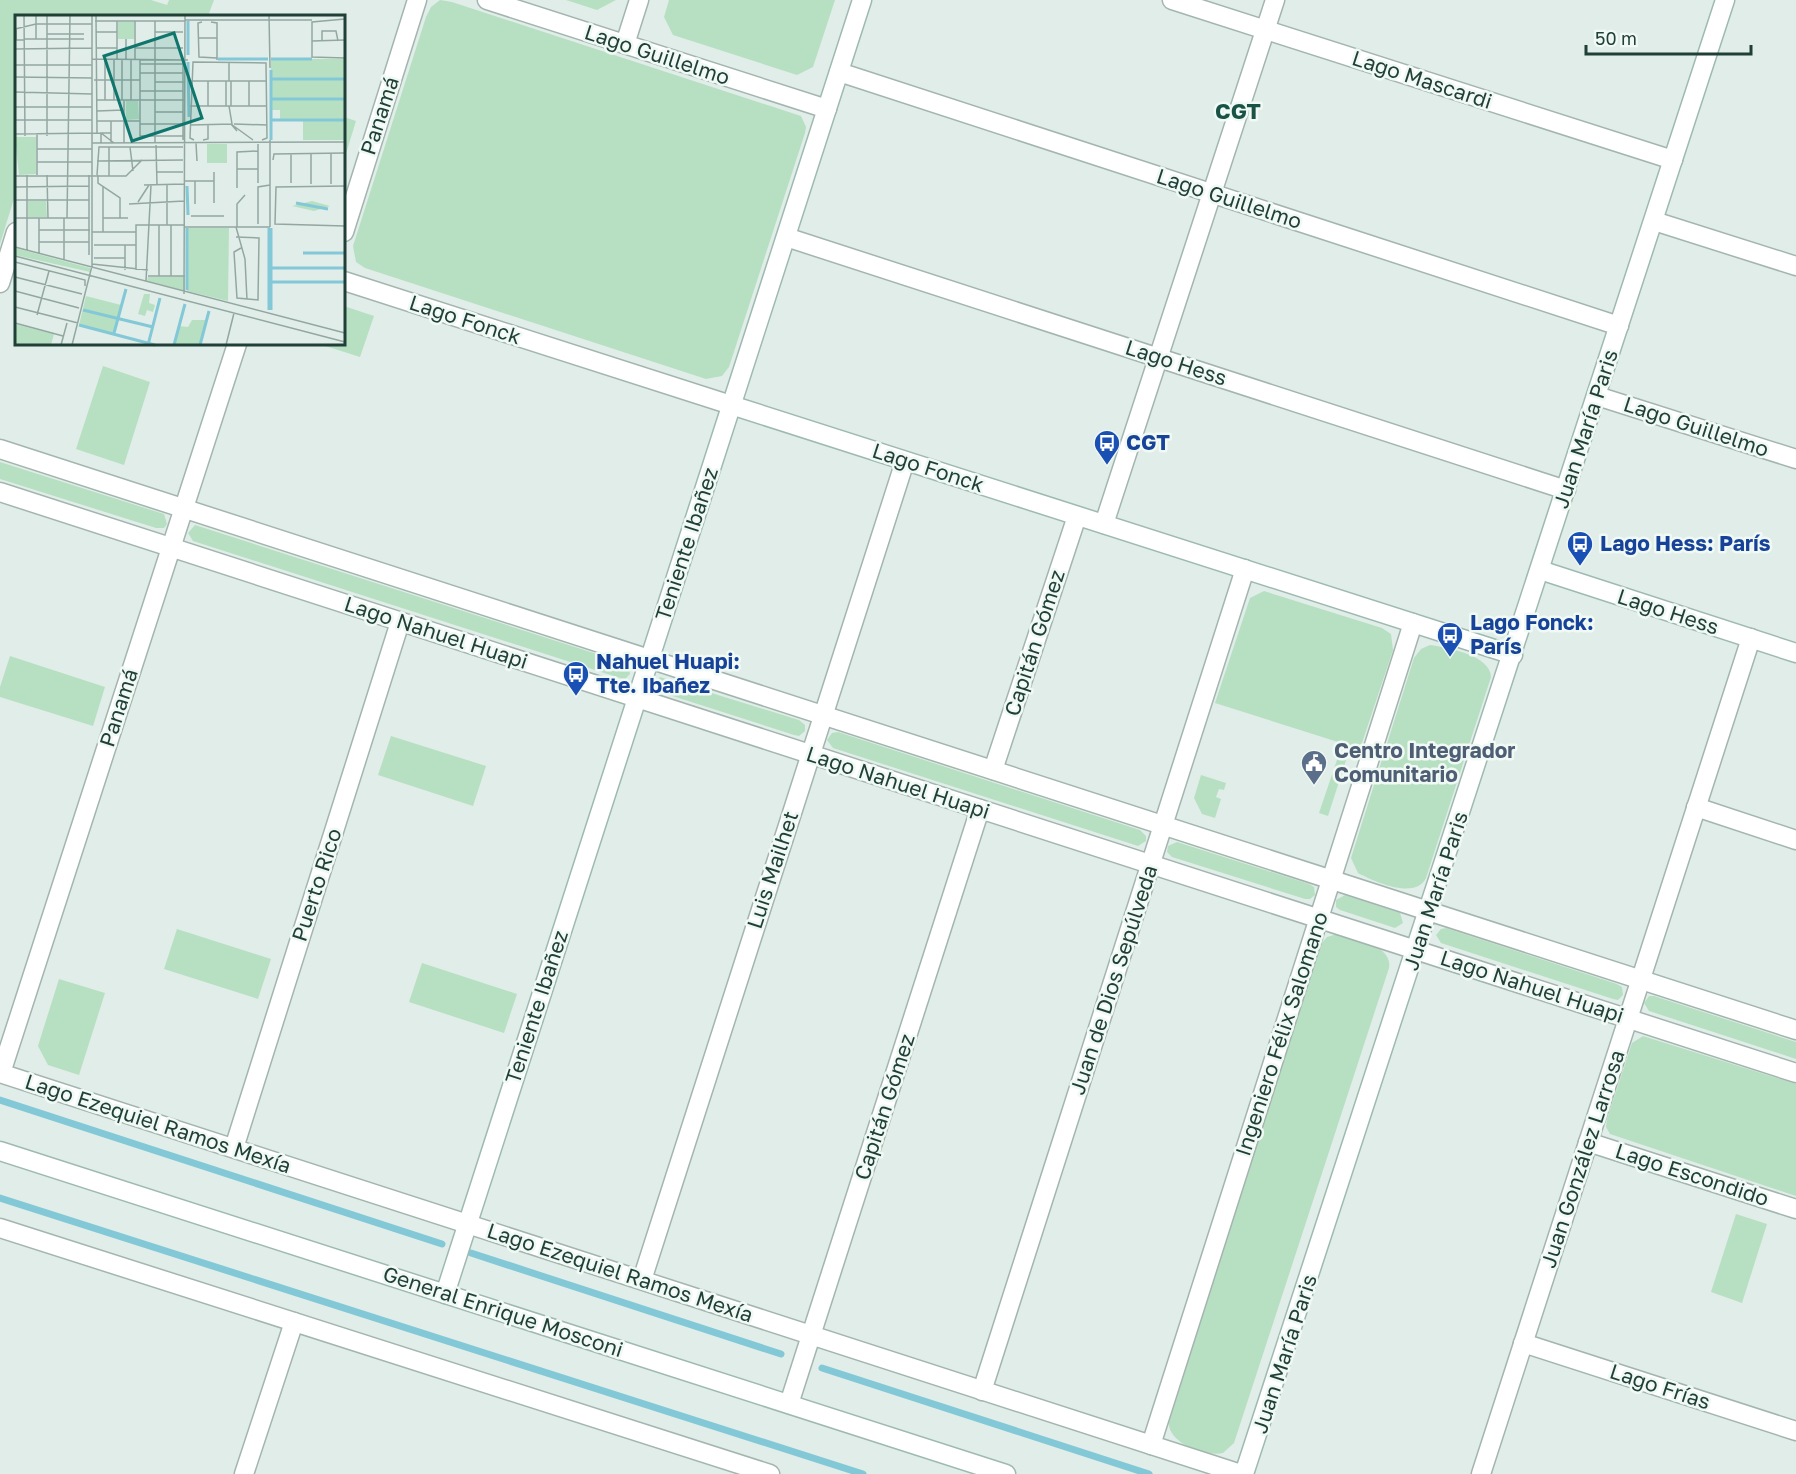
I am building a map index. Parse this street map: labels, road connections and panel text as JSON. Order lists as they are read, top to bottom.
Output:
{
  "streets": {
    "street": [
      "Lago Guillelmo",
      "Lago Mascardi",
      "Panamá",
      "Lago Fonck",
      "Lago Hess",
      "Juan María Paris",
      "Teniente Ibañez",
      "Lago Nahuel Huapi",
      "Capitán Gómez",
      "Luis Mailhet",
      "Puerto Rico",
      "Juan de Dios Sepúlveda",
      "Ingeniero Félix Salomano",
      "Lago Ezequiel Ramos Mexía",
      "Juan González Larrosa",
      "Lago Escondido",
      "General Enrique Mosconi",
      "Lago Frías"
    ]
  },
  "crossings": [
    ["Lago Guillelmo", "Juan María Paris"],
    ["Lago Guillelmo", "Teniente Ibañez"],
    ["Lago Mascardi", "Juan María Paris"],
    ["Panamá", "Lago Nahuel Huapi"],
    ["Panamá", "Lago Ezequiel Ramos Mexía"],
    ["Lago Fonck", "Juan María Paris"],
    ["Lago Fonck", "Teniente Ibañez"],
    ["Lago Fonck", "Capitán Gómez"],
    ["Lago Fonck", "Luis Mailhet"],
    ["Lago Fonck", "Juan de Dios Sepúlveda"],
    ["Lago Fonck", "Ingeniero Félix Salomano"],
    ["Lago Hess", "Juan María Paris"],
    ["Lago Hess", "Teniente Ibañez"],
    ["Lago Hess", "Juan González Larrosa"],
    ["Juan María Paris", "Lago Nahuel Huapi"],
    ["Juan María Paris", "Lago Ezequiel Ramos Mexía"],
    ["Teniente Ibañez", "Lago Nahuel Huapi"],
    ["Teniente Ibañez", "Lago Ezequiel Ramos Mexía"],
    ["Teniente Ibañez", "General Enrique Mosconi"],
    ["Lago Nahuel Huapi", "Capitán Gómez"],
    ["Lago Nahuel Huapi", "Luis Mailhet"],
    ["Lago Nahuel Huapi", "Puerto Rico"],
    ["Lago Nahuel Huapi", "Juan de Dios Sepúlveda"],
    ["Lago Nahuel Huapi", "Ingeniero Félix Salomano"],
    ["Lago Nahuel Huapi", "Juan González Larrosa"],
    ["Capitán Gómez", "Lago Ezequiel Ramos Mexía"],
    ["Capitán Gómez", "General Enrique Mosconi"],
    ["Luis Mailhet", "Lago Ezequiel Ramos Mexía"],
    ["Puerto Rico", "Lago Ezequiel Ramos Mexía"],
    ["Juan de Dios Sepúlveda", "Lago Ezequiel Ramos Mexía"],
    ["Ingeniero Félix Salomano", "Lago Ezequiel Ramos Mexía"],
    ["Juan González Larrosa", "Lago Escondido"],
    ["Juan González Larrosa", "Lago Frías"]
  ],
  "districts": ["CGT"],
  "places": {
    "bus stop": [
      "CGT",
      "Lago Hess: París",
      "Lago Fonck: París",
      "Nahuel Huapi: Tte. Ibañez"
    ],
    "public building": ["Centro Integrador Comunitario"]
  },
  "scale_bar": "50 m"
}
